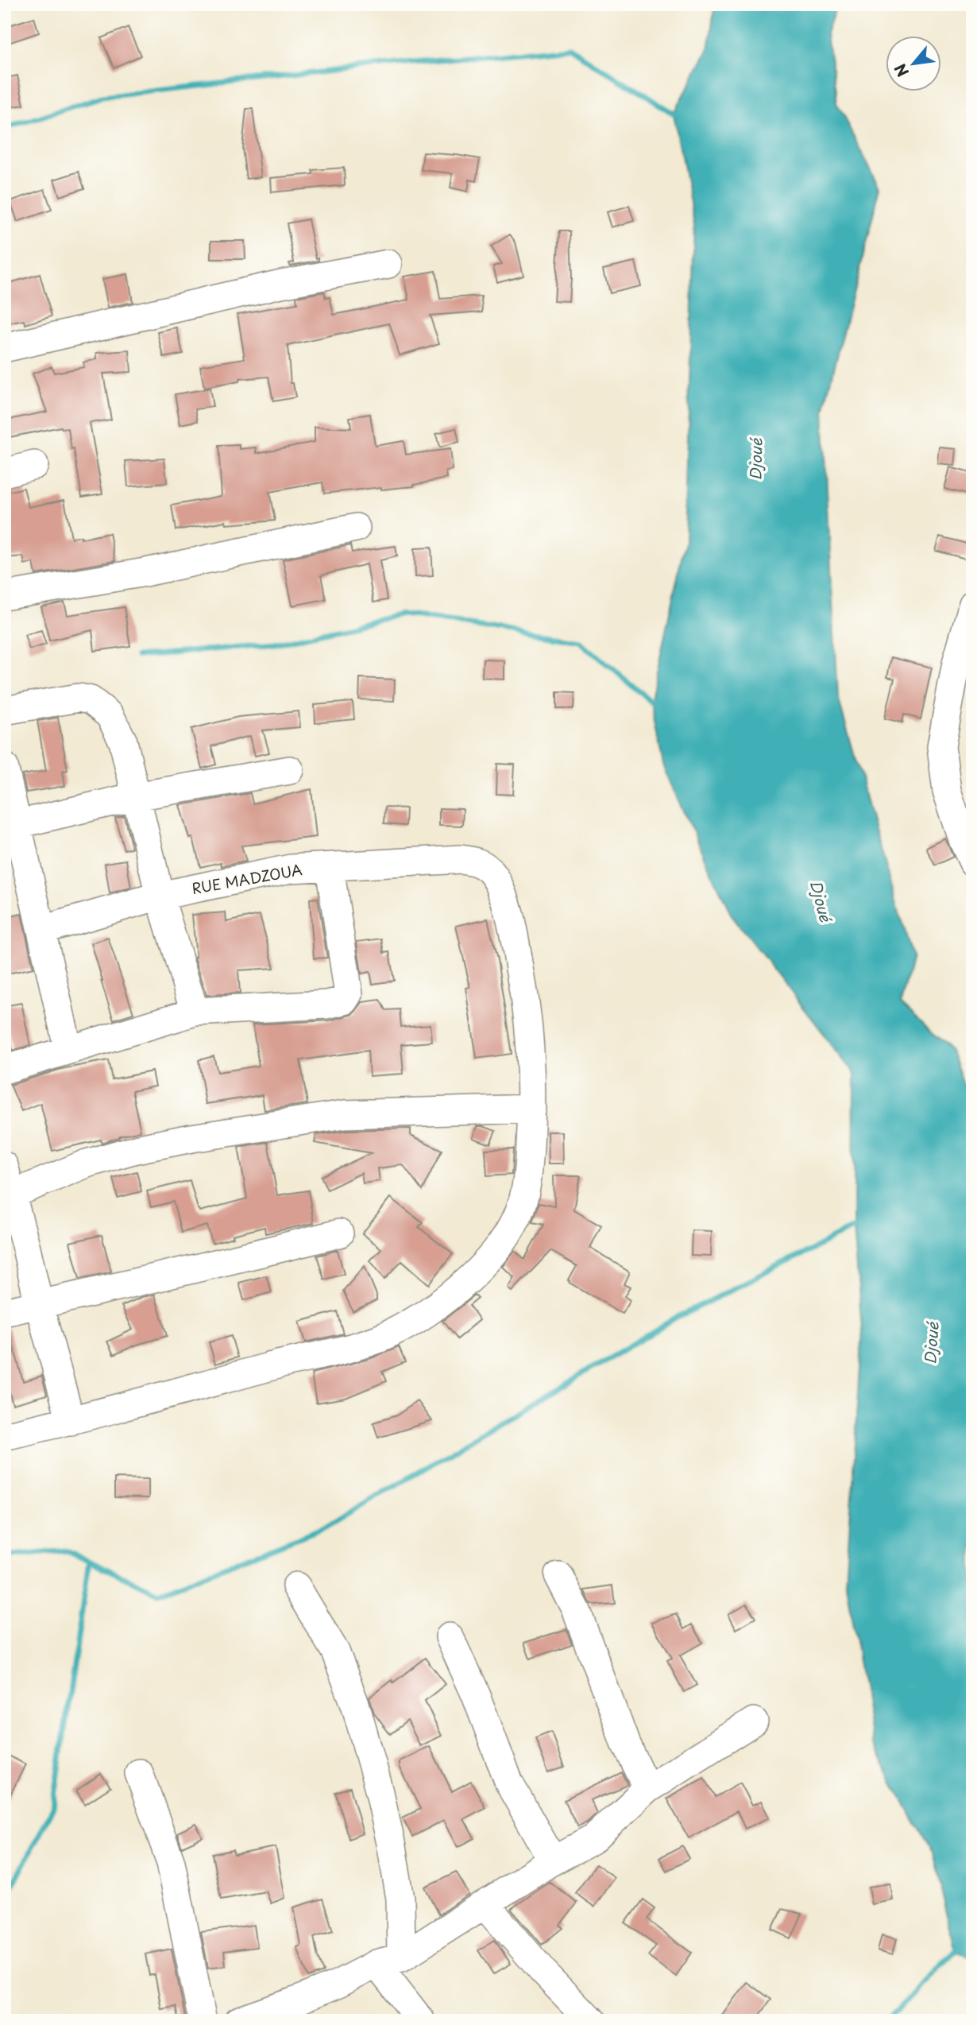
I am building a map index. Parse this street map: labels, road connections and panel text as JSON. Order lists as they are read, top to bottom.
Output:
{
  "streets": {
    "street": ["RUE MADZOUA"]
  },
  "water": ["Djoué"],
  "north": "bottom left"
}
